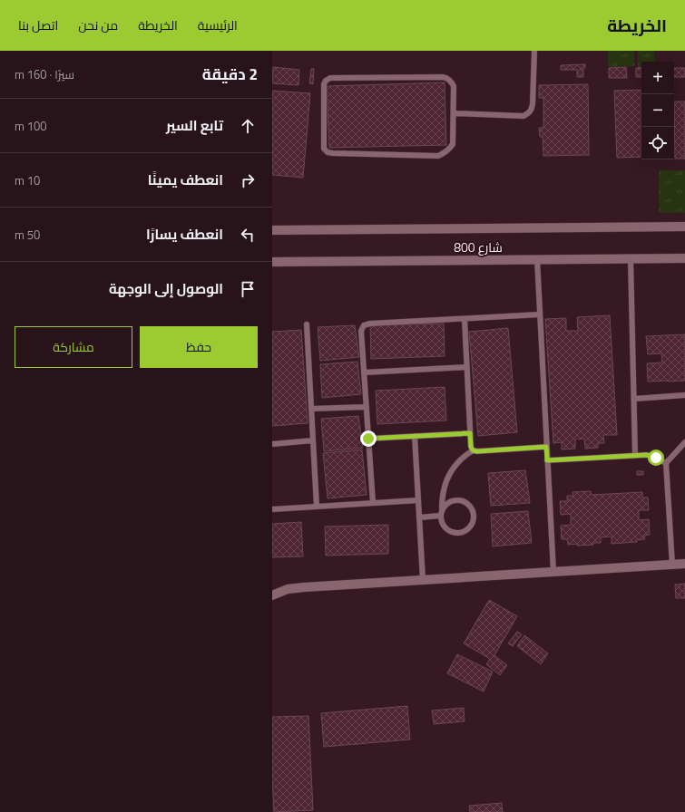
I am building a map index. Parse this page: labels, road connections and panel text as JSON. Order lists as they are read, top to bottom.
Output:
{
  "streets": {
    "street": ["شارع 800"]
  },
  "page": {
    "header": "الخريطة",
    "nav": [
      "الرئيسية",
      "الخريطة",
      "من نحن",
      "اتصل بنا"
    ],
    "heading": ["2 دقيقة", "سيرًا · 160 m"],
    "map_buttons": ["+", "−"],
    "list": [
      ["تابع السير", "100 m"],
      ["انعطف يمينًا", "10 m"],
      ["انعطف يسارًا", "50 m"],
      "الوصول إلى الوجهة"
    ],
    "buttons": ["حفظ", "مشاركة"]
  }
}
